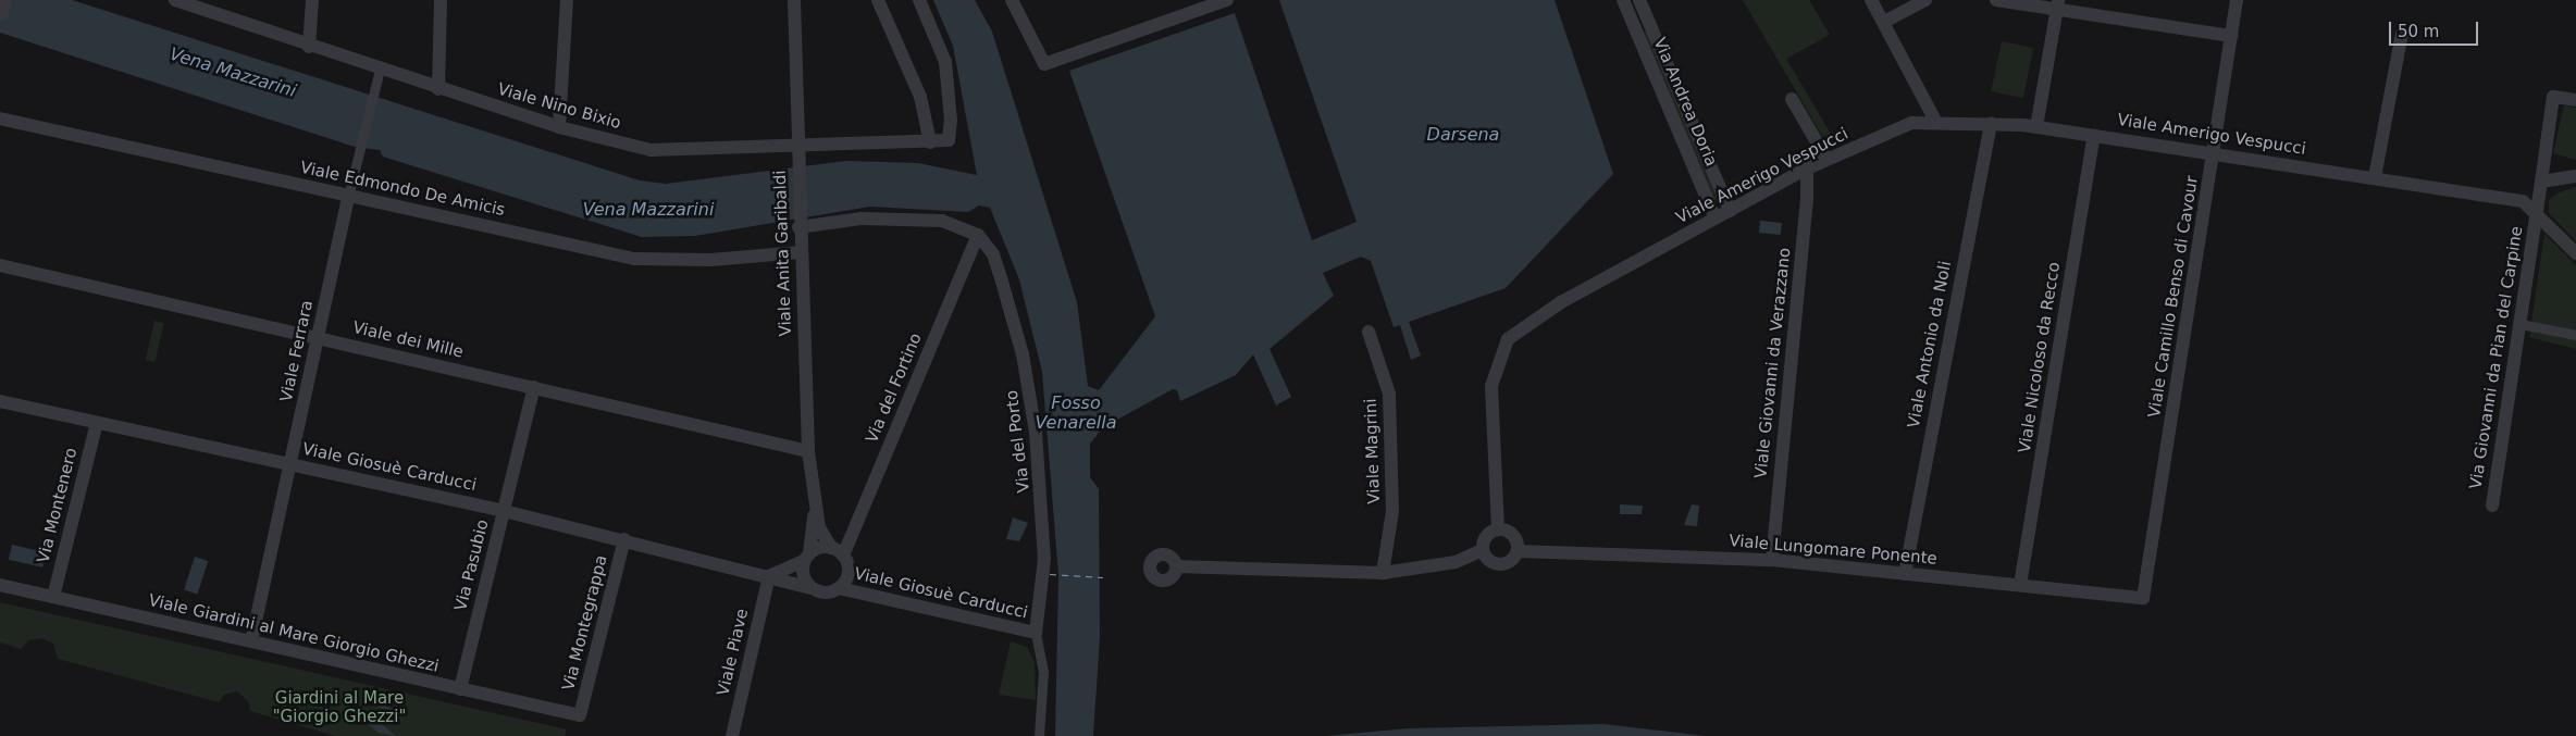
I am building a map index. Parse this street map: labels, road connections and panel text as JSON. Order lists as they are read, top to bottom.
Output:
{
  "streets": {
    "street": [
      "Via Andrea Doria",
      "Viale Nino Bixio",
      "Viale Amerigo Vespucci",
      "Viale Edmondo De Amicis",
      "Viale Anita Garibaldi",
      "Viale Camillo Benso di Cavour",
      "Viale dei Mille",
      "Viale Antonio da Noli",
      "Viale Ferrara",
      "Viale Nicoloso da Recco",
      "Via Giovanni da Pian del Carpine",
      "Viale Giovanni da Verazzano",
      "Via del Fortino",
      "Via del Porto",
      "Viale Magrini",
      "Viale Giosuè Carducci",
      "Via Montenero",
      "Viale Lungomare Ponente",
      "Via Pasubio",
      "Via Montegrappa",
      "Viale Giardini al Mare Giorgio Ghezzi",
      "Viale Piave"
    ]
  },
  "crossings": [
    ["Via Andrea Doria", "Viale Amerigo Vespucci"],
    ["Viale Nino Bixio", "Viale Anita Garibaldi"],
    ["Viale Nino Bixio", "Viale Ferrara"],
    ["Viale Amerigo Vespucci", "Viale Camillo Benso di Cavour"],
    ["Viale Amerigo Vespucci", "Viale Antonio da Noli"],
    ["Viale Amerigo Vespucci", "Viale Nicoloso da Recco"],
    ["Viale Amerigo Vespucci", "Via Giovanni da Pian del Carpine"],
    ["Viale Amerigo Vespucci", "Viale Giovanni da Verazzano"],
    ["Viale Amerigo Vespucci", "Viale Lungomare Ponente"],
    ["Viale Edmondo De Amicis", "Viale Anita Garibaldi"],
    ["Viale Edmondo De Amicis", "Viale Ferrara"],
    ["Viale Anita Garibaldi", "Viale dei Mille"],
    ["Viale Anita Garibaldi", "Via del Fortino"],
    ["Viale Anita Garibaldi", "Viale Giosuè Carducci"],
    ["Viale Camillo Benso di Cavour", "Viale Lungomare Ponente"],
    ["Viale dei Mille", "Viale Ferrara"],
    ["Viale dei Mille", "Via Pasubio"],
    ["Viale Antonio da Noli", "Viale Lungomare Ponente"],
    ["Viale Ferrara", "Viale Giosuè Carducci"],
    ["Viale Ferrara", "Viale Giardini al Mare Giorgio Ghezzi"],
    ["Viale Nicoloso da Recco", "Viale Lungomare Ponente"],
    ["Viale Giovanni da Verazzano", "Viale Lungomare Ponente"],
    ["Via del Fortino", "Via del Porto"],
    ["Via del Fortino", "Viale Giosuè Carducci"],
    ["Via del Porto", "Viale Giosuè Carducci"],
    ["Viale Giosuè Carducci", "Via Montenero"],
    ["Viale Giosuè Carducci", "Via Pasubio"],
    ["Viale Giosuè Carducci", "Via Montegrappa"],
    ["Viale Giosuè Carducci", "Viale Piave"],
    ["Via Montenero", "Viale Giardini al Mare Giorgio Ghezzi"],
    ["Via Pasubio", "Viale Giardini al Mare Giorgio Ghezzi"],
    ["Via Montegrappa", "Viale Giardini al Mare Giorgio Ghezzi"]
  ],
  "water": ["Vena Mazzarini", "Darsena", "Fosso Venarella"],
  "parks": ["Giardini al Mare \"Giorgio Ghezzi\""],
  "scale_bar": "50 m"
}
